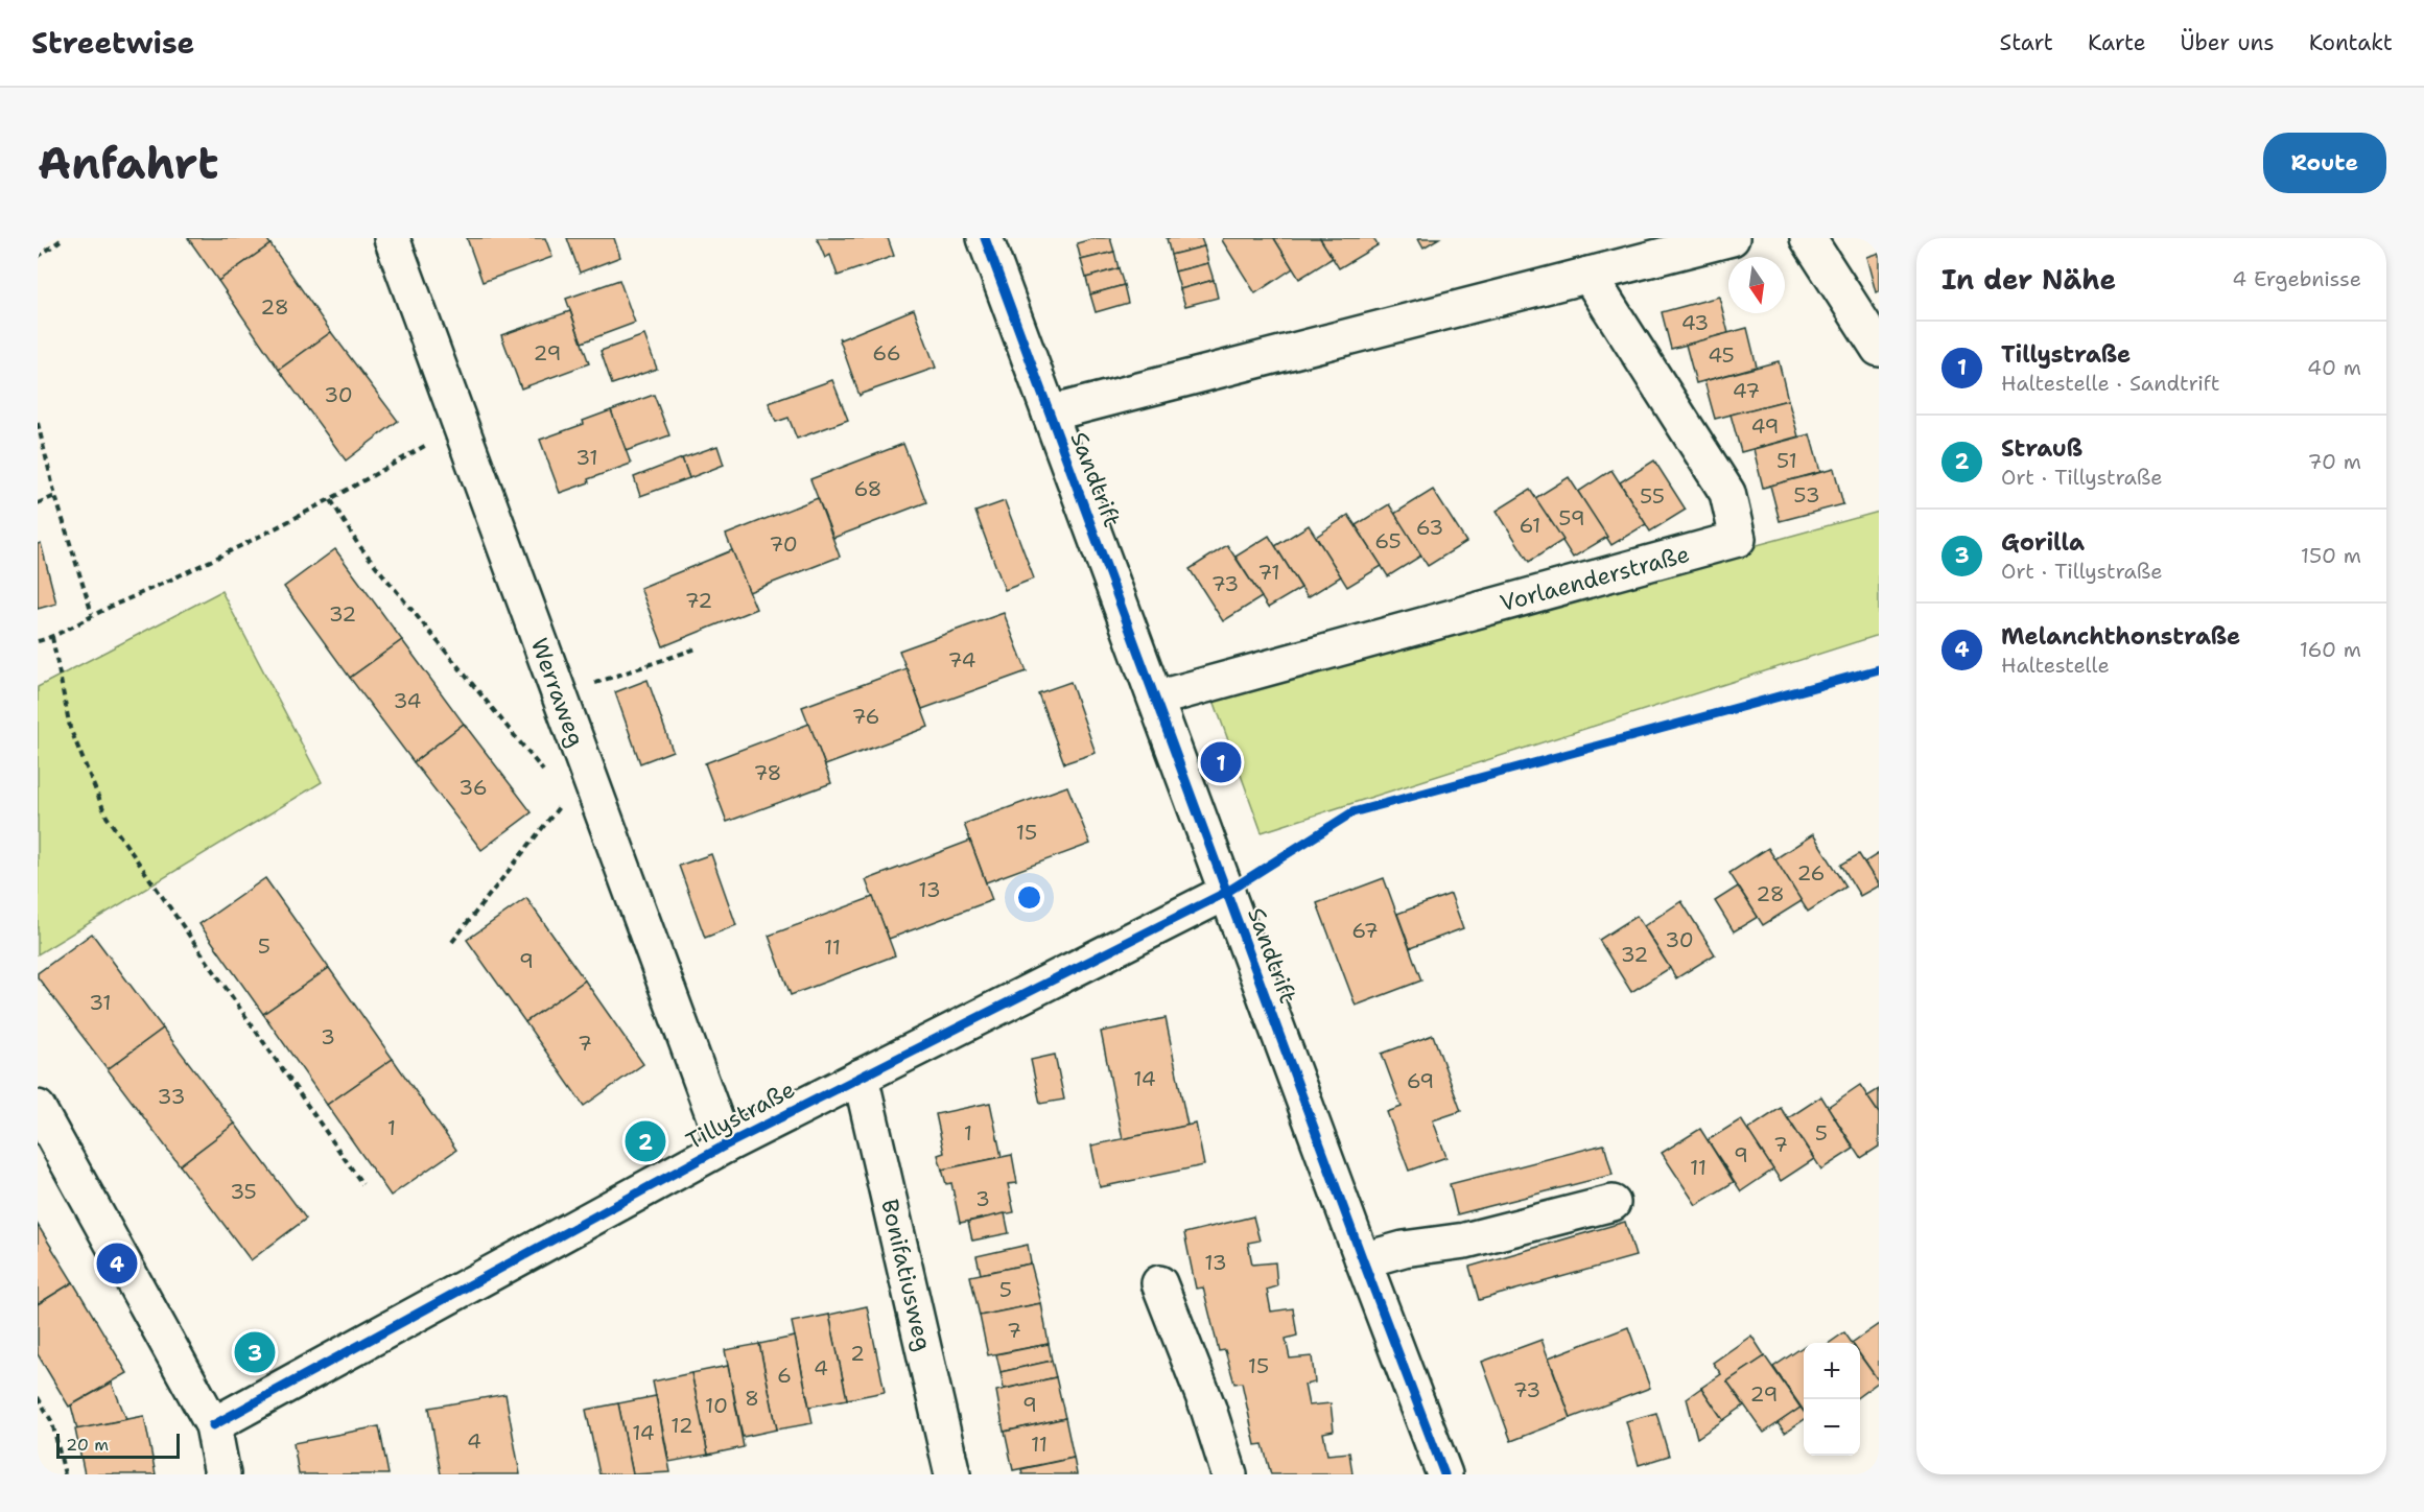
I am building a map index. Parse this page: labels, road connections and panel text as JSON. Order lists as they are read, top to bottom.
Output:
{
  "streets": {
    "street": [
      "Sandtrift",
      "Vorlaenderstraße",
      "Werraweg",
      "Tillystraße",
      "Bonifatiusweg"
    ]
  },
  "crossings": [
    ["Sandtrift", "Vorlaenderstraße"],
    ["Sandtrift", "Tillystraße"],
    ["Werraweg", "Tillystraße"],
    ["Tillystraße", "Bonifatiusweg"]
  ],
  "house_numbers": [
    "28",
    "43",
    "29",
    "66",
    "45",
    "47",
    "30",
    "49",
    "31",
    "51",
    "68",
    "53",
    "55",
    "59",
    "61",
    "63",
    "65",
    "70",
    "71",
    "73",
    "72",
    "32",
    "74",
    "34",
    "76",
    "78",
    "36",
    "15",
    "26",
    "13",
    "28",
    "67",
    "30",
    "5",
    "11",
    "32",
    "9",
    "31",
    "3",
    "7",
    "14",
    "69",
    "33",
    "1",
    "1",
    "5",
    "7",
    "9",
    "11",
    "35",
    "3",
    "13",
    "5",
    "7",
    "2",
    "15",
    "4",
    "6",
    "73",
    "29",
    "8",
    "9",
    "10",
    "12",
    "14",
    "4",
    "11"
  ],
  "scale_bar": "20 m",
  "north": "bottom",
  "page": {
    "header": "Streetwise",
    "nav": [
      "Start",
      "Karte",
      "Über uns",
      "Kontakt"
    ],
    "buttons": "Route",
    "title": "Anfahrt",
    "heading": ["In der Nähe", "4 Ergebnisse"],
    "list": [
      {
        "mark": "1",
        "name": "Tillystraße",
        "note": "Haltestelle · Sandtrift",
        "value": "40 m"
      },
      {
        "mark": "2",
        "name": "Strauß",
        "note": "Ort · Tillystraße",
        "value": "70 m"
      },
      {
        "mark": "3",
        "name": "Gorilla",
        "note": "Ort · Tillystraße",
        "value": "150 m"
      },
      {
        "mark": "4",
        "name": "Melanchthonstraße",
        "note": "Haltestelle",
        "value": "160 m"
      }
    ],
    "pins": [
      "1",
      "2",
      "4",
      "3"
    ],
    "map_buttons": ["+", "−"],
    "scale": "20 m"
  }
}
